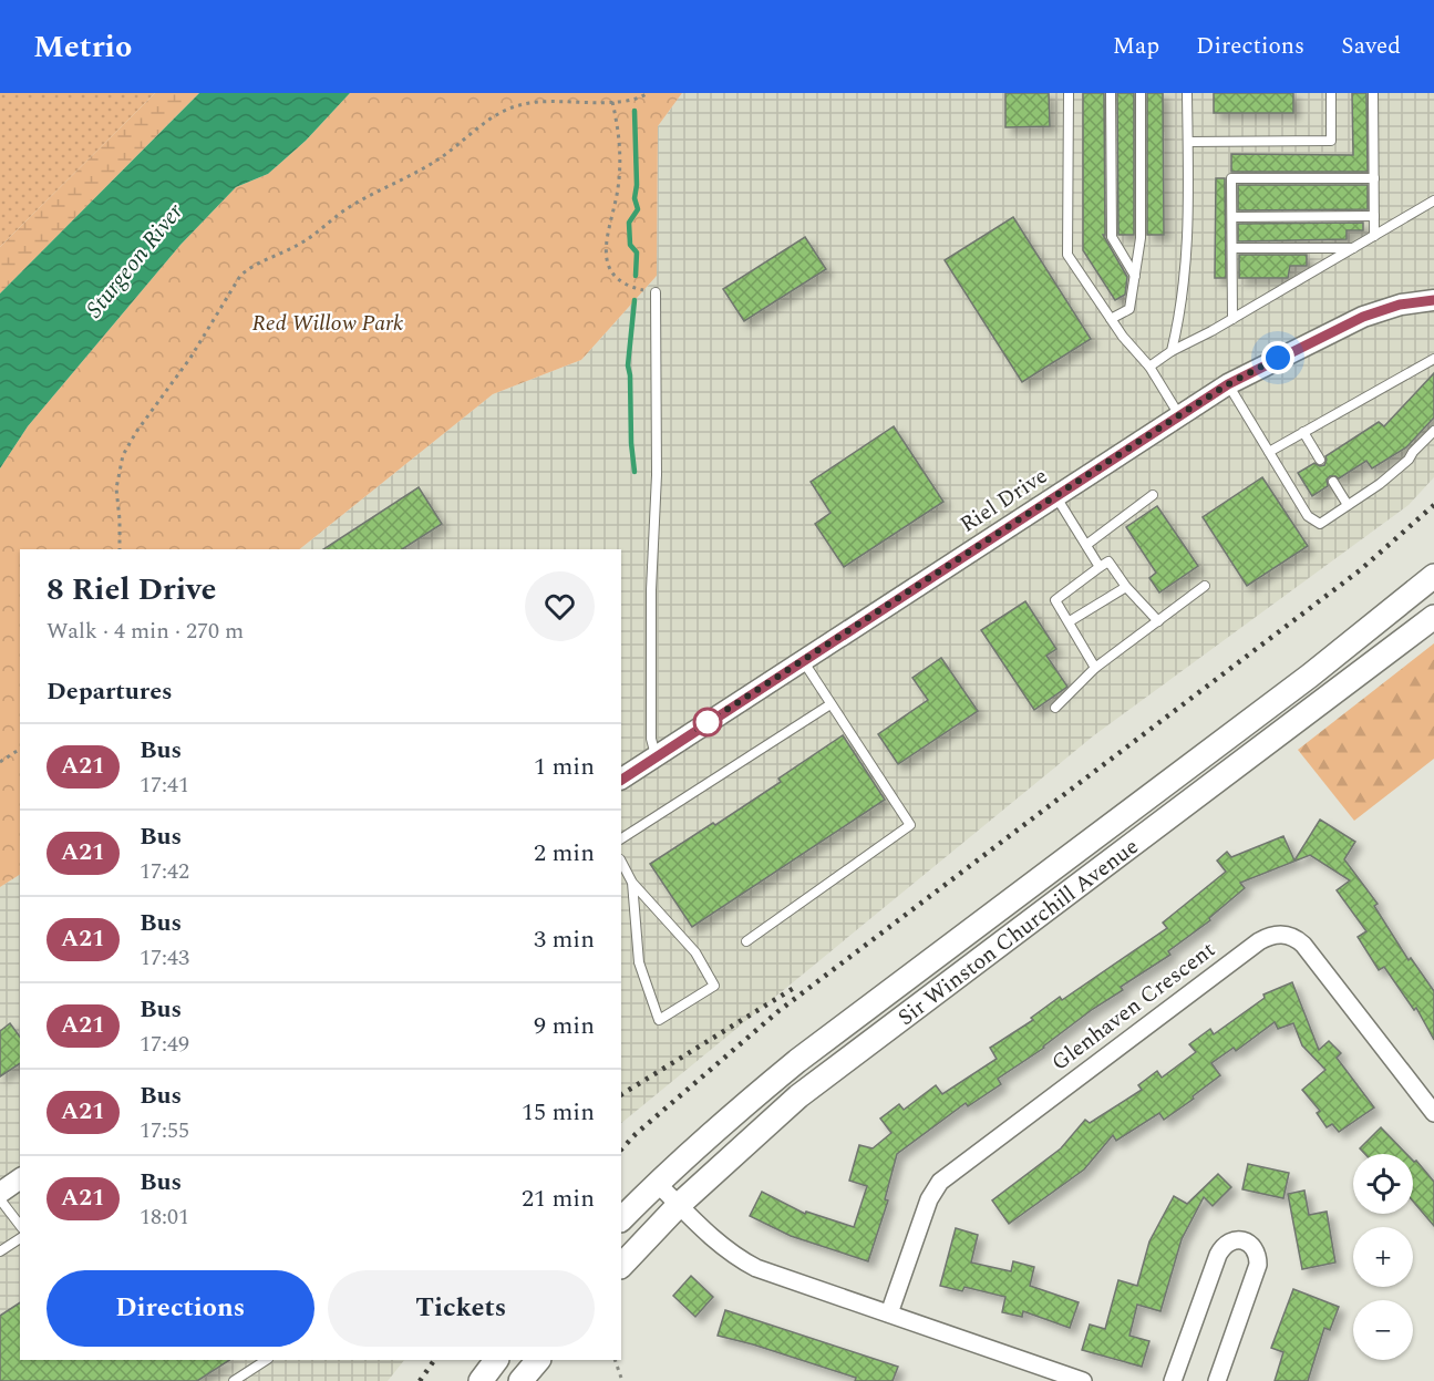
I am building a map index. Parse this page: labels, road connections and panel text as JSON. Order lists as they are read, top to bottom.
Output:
{
  "streets": {
    "main road": ["Sir Winston Churchill Avenue"],
    "street": ["Riel Drive", "Glenhaven Crescent"]
  },
  "water": ["Sturgeon River"],
  "parks": ["Red Willow Park"],
  "lines": ["bus line A21"],
  "page": {
    "header": "Metrio",
    "nav": ["Map", "Directions", "Saved"],
    "heading": [
      ["8 Riel Drive", "Walk · 4 min · 270 m"],
      "Departures"
    ],
    "list": [
      {
        "mark": "A21",
        "name": "Bus",
        "note": "17:41",
        "value": "1 min"
      },
      {
        "mark": "A21",
        "name": "Bus",
        "note": "17:42",
        "value": "2 min"
      },
      {
        "mark": "A21",
        "name": "Bus",
        "note": "17:43",
        "value": "3 min"
      },
      {
        "mark": "A21",
        "name": "Bus",
        "note": "17:49",
        "value": "9 min"
      },
      {
        "mark": "A21",
        "name": "Bus",
        "note": "17:55",
        "value": "15 min"
      },
      {
        "mark": "A21",
        "name": "Bus",
        "note": "18:01",
        "value": "21 min"
      }
    ],
    "map_buttons": ["+", "−"],
    "buttons": ["Directions", "Tickets"]
  }
}
